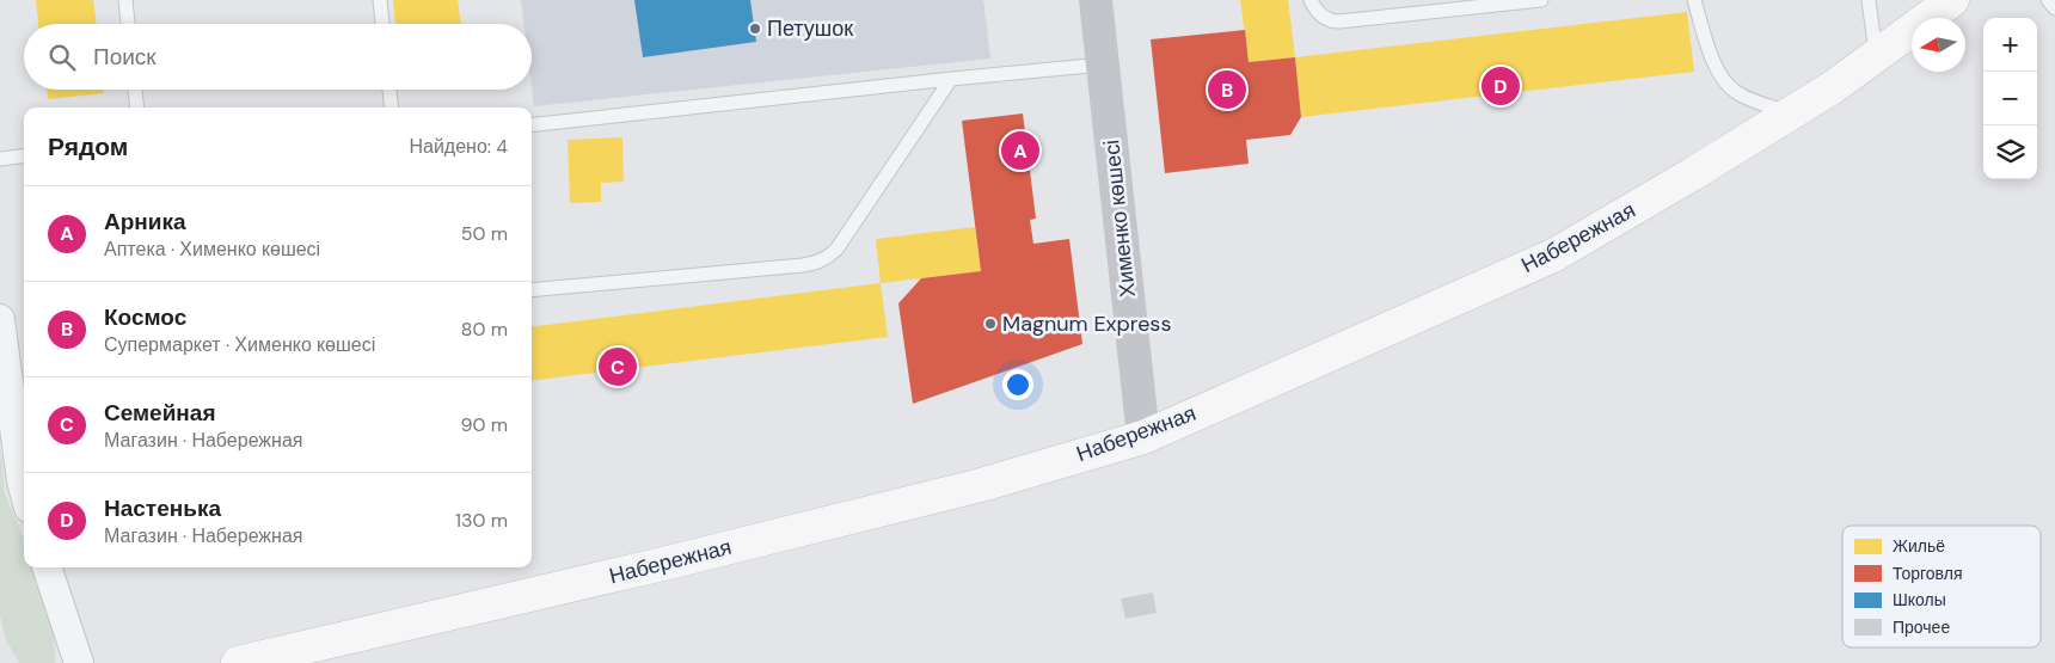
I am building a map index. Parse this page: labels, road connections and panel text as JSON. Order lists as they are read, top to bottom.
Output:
{
  "streets": {
    "main road": ["Хименко көшесі", "Набережная"]
  },
  "crossings": [
    ["Хименко көшесі", "Набережная"]
  ],
  "places": ["Петушок", "Magnum Express"],
  "legend": [
    "Жильё",
    "Торговля",
    "Школы",
    "Прочее"
  ],
  "north": "left",
  "page": {
    "map_buttons": ["+", "−"],
    "search": "Поиск",
    "pins": [
      "D",
      "B",
      "A",
      "C"
    ],
    "heading": ["Рядом", "Найдено: 4"],
    "list": [
      {
        "mark": "A",
        "name": "Арника",
        "note": "Аптека · Хименко көшесі",
        "value": "50 m"
      },
      {
        "mark": "B",
        "name": "Космос",
        "note": "Супермаркет · Хименко көшесі",
        "value": "80 m"
      },
      {
        "mark": "C",
        "name": "Семейная",
        "note": "Магазин · Набережная",
        "value": "90 m"
      },
      {
        "mark": "D",
        "name": "Настенька",
        "note": "Магазин · Набережная",
        "value": "130 m"
      }
    ]
  }
}
